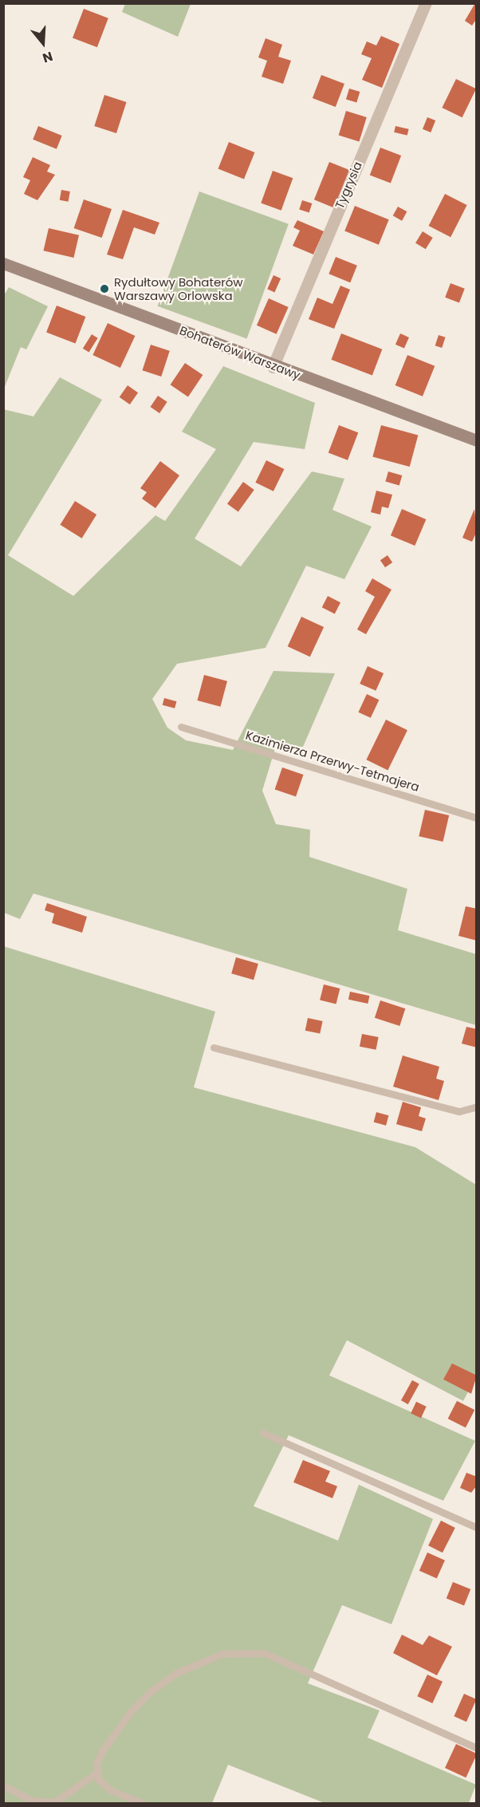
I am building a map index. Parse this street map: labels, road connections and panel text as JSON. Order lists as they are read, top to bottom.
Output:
{
  "streets": {
    "street": ["Tygrysia", "Bohaterów Warszawy"],
    "lane": ["Kazimierza Przerwy-Tetmajera"]
  },
  "crossings": [
    ["Tygrysia", "Bohaterów Warszawy"]
  ],
  "places": ["Rydułtowy Bohaterów Warszawy Orlowska"],
  "north": "bottom"
}
